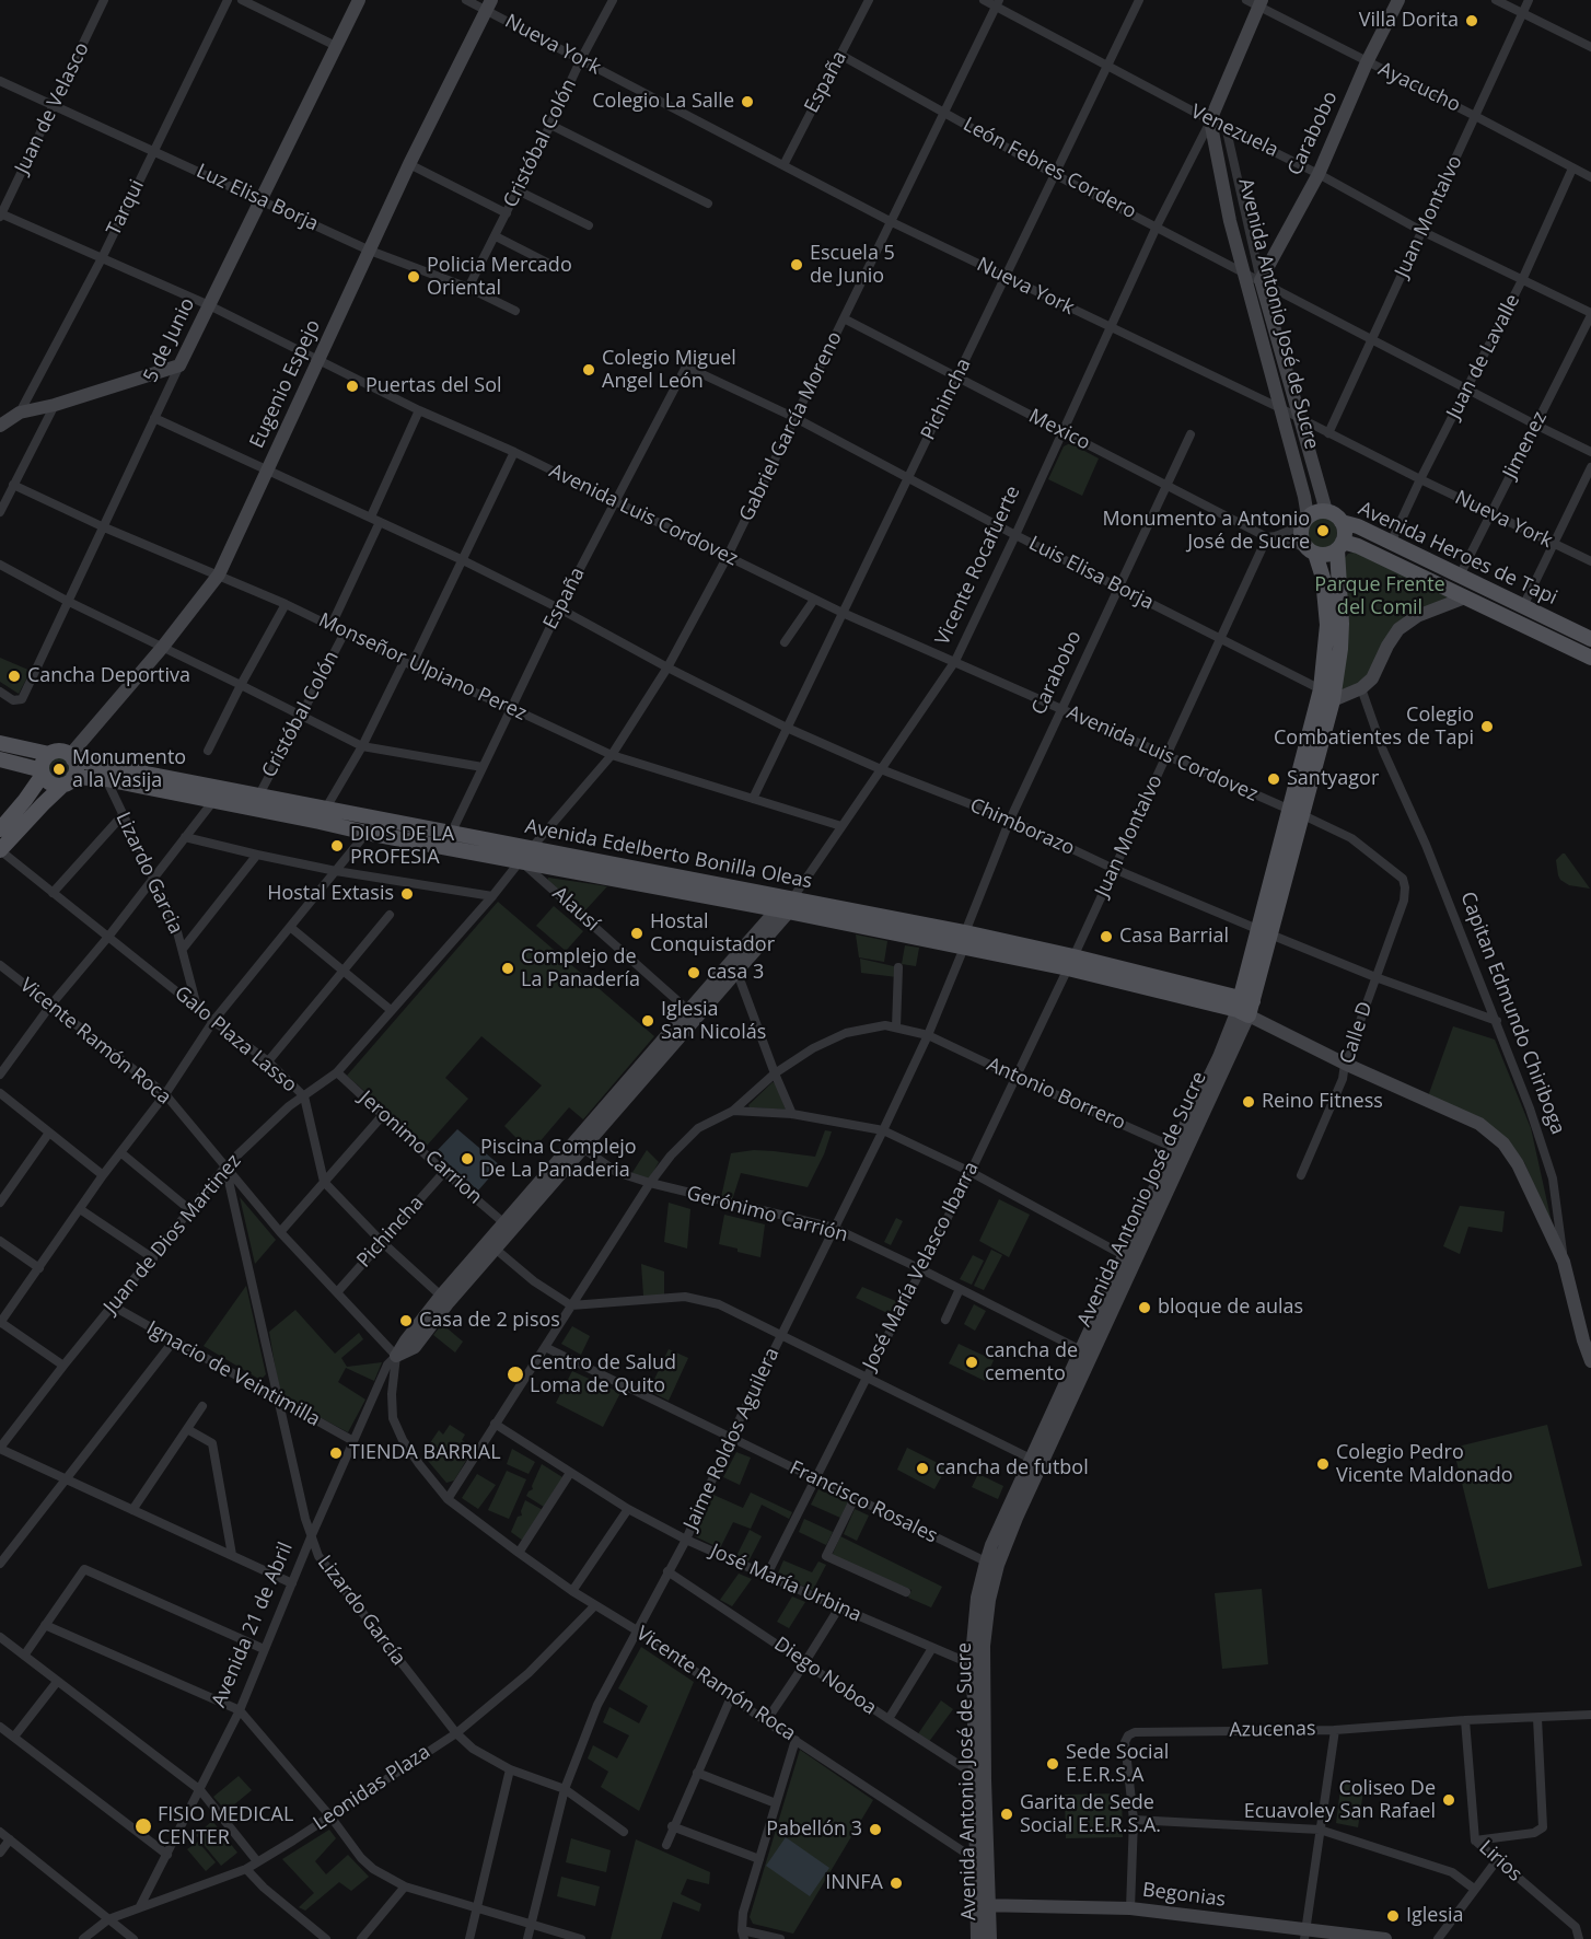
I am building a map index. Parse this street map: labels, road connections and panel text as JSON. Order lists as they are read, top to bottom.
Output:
{
  "streets": {
    "main road": [
      "Carabobo",
      "Avenida Antonio José de Sucre",
      "5 de Junio",
      "Eugenio Espejo",
      "Avenida Heroes de Tapi",
      "Avenida Edelberto Bonilla Oleas",
      "Capitan Edmundo Chiriboga",
      "Avenida 21 de Abril",
      "Begonias"
    ],
    "street": [
      "Nueva York",
      "España",
      "Ayacucho",
      "Juan de Velasco",
      "Venezuela",
      "Cristóbal Colón",
      "León Febres Cordero",
      "Luz Elisa Borja",
      "Tarqui",
      "Juan Montalvo",
      "Juan de Lavalle",
      "Pichincha",
      "Gabriel García Moreno",
      "Mexico",
      "Jimenez",
      "Avenida Luis Cordovez",
      "Vicente Rocafuerte",
      "Luis Elisa Borja",
      "Monseñor Ulpiano Perez",
      "Chimborazo",
      "Lizardo Garcia",
      "Alausí",
      "Calle D",
      "Galo Plaza Lasso",
      "Vicente Ramón Roca",
      "Antonio Borrero",
      "Jeronimo Carrion",
      "Gerónimo Carrión",
      "Juan de Dios Martinez",
      "José María Velasco Ibarra",
      "Ignacio de Veintimilla",
      "Jaime Roldos Aguilera",
      "Francisco Rosales",
      "José María Urbina",
      "Lizardo García",
      "Diego Noboa",
      "Azucenas",
      "Leonidas Plaza",
      "Lirios"
    ]
  },
  "crossings": [
    ["Nueva York", "España"],
    ["Nueva York", "Cristóbal Colón"],
    ["Nueva York", "Juan Montalvo"],
    ["Nueva York", "Avenida Antonio José de Sucre"],
    ["Nueva York", "Juan de Lavalle"],
    ["Nueva York", "Eugenio Espejo"],
    ["Nueva York", "Pichincha"],
    ["Nueva York", "Gabriel García Moreno"],
    ["Nueva York", "Jimenez"],
    ["Nueva York", "Vicente Rocafuerte"],
    ["España", "León Febres Cordero"],
    ["España", "Avenida Luis Cordovez"],
    ["España", "Luis Elisa Borja"],
    ["España", "Monseñor Ulpiano Perez"],
    ["España", "Chimborazo"],
    ["España", "Avenida Edelberto Bonilla Oleas"],
    ["Ayacucho", "Carabobo"],
    ["Ayacucho", "Juan Montalvo"],
    ["Ayacucho", "Juan de Lavalle"],
    ["Juan de Velasco", "Luz Elisa Borja"],
    ["Juan de Velasco", "Avenida Luis Cordovez"],
    ["Venezuela", "Carabobo"],
    ["Venezuela", "Juan Montalvo"],
    ["Venezuela", "Avenida Antonio José de Sucre"],
    ["Venezuela", "Juan de Lavalle"],
    ["Venezuela", "Pichincha"],
    ["Venezuela", "Gabriel García Moreno"],
    ["Venezuela", "Jimenez"],
    ["Venezuela", "Vicente Rocafuerte"],
    ["Carabobo", "León Febres Cordero"],
    ["Carabobo", "Avenida Antonio José de Sucre"],
    ["Carabobo", "Mexico"],
    ["Carabobo", "Avenida Luis Cordovez"],
    ["Carabobo", "Luis Elisa Borja"],
    ["Carabobo", "Chimborazo"],
    ["Carabobo", "Avenida Edelberto Bonilla Oleas"],
    ["Carabobo", "Jaime Roldos Aguilera"],
    ["Cristóbal Colón", "Luz Elisa Borja"],
    ["Cristóbal Colón", "Avenida Luis Cordovez"],
    ["Cristóbal Colón", "Monseñor Ulpiano Perez"],
    ["Cristóbal Colón", "Chimborazo"],
    ["Cristóbal Colón", "Avenida Edelberto Bonilla Oleas"],
    ["León Febres Cordero", "Juan Montalvo"],
    ["León Febres Cordero", "Avenida Antonio José de Sucre"],
    ["León Febres Cordero", "Juan de Lavalle"],
    ["León Febres Cordero", "Pichincha"],
    ["León Febres Cordero", "Gabriel García Moreno"],
    ["León Febres Cordero", "Jimenez"],
    ["León Febres Cordero", "Vicente Rocafuerte"],
    ["Luz Elisa Borja", "Tarqui"],
    ["Luz Elisa Borja", "5 de Junio"],
    ["Luz Elisa Borja", "Eugenio Espejo"],
    ["Tarqui", "Avenida Luis Cordovez"],
    ["Juan Montalvo", "Mexico"],
    ["Juan Montalvo", "Avenida Luis Cordovez"],
    ["Juan Montalvo", "Luis Elisa Borja"],
    ["Juan Montalvo", "Chimborazo"],
    ["Juan Montalvo", "Avenida Edelberto Bonilla Oleas"],
    ["Juan Montalvo", "José María Velasco Ibarra"],
    ["Avenida Antonio José de Sucre", "Mexico"],
    ["Avenida Antonio José de Sucre", "Avenida Luis Cordovez"],
    ["Avenida Antonio José de Sucre", "Avenida Heroes de Tapi"],
    ["Avenida Antonio José de Sucre", "Vicente Rocafuerte"],
    ["Avenida Antonio José de Sucre", "Luis Elisa Borja"],
    ["Avenida Antonio José de Sucre", "Chimborazo"],
    ["Avenida Antonio José de Sucre", "Avenida Edelberto Bonilla Oleas"],
    ["Avenida Antonio José de Sucre", "Vicente Ramón Roca"],
    ["Avenida Antonio José de Sucre", "Antonio Borrero"],
    ["Avenida Antonio José de Sucre", "Gerónimo Carrión"],
    ["Avenida Antonio José de Sucre", "Francisco Rosales"],
    ["Avenida Antonio José de Sucre", "José María Urbina"],
    ["Avenida Antonio José de Sucre", "Diego Noboa"],
    ["Avenida Antonio José de Sucre", "Begonias"],
    ["5 de Junio", "Avenida Luis Cordovez"],
    ["5 de Junio", "Monseñor Ulpiano Perez"],
    ["5 de Junio", "Chimborazo"],
    ["Juan de Lavalle", "Avenida Heroes de Tapi"],
    ["Eugenio Espejo", "Avenida Luis Cordovez"],
    ["Eugenio Espejo", "Monseñor Ulpiano Perez"],
    ["Eugenio Espejo", "Chimborazo"],
    ["Eugenio Espejo", "Avenida Edelberto Bonilla Oleas"],
    ["Pichincha", "Mexico"],
    ["Pichincha", "Avenida Luis Cordovez"],
    ["Pichincha", "Luis Elisa Borja"],
    ["Pichincha", "Monseñor Ulpiano Perez"],
    ["Pichincha", "Chimborazo"],
    ["Pichincha", "Vicente Ramón Roca"],
    ["Pichincha", "Jeronimo Carrion"],
    ["Gabriel García Moreno", "Mexico"],
    ["Gabriel García Moreno", "Avenida Luis Cordovez"],
    ["Gabriel García Moreno", "Luis Elisa Borja"],
    ["Gabriel García Moreno", "Monseñor Ulpiano Perez"],
    ["Gabriel García Moreno", "Chimborazo"],
    ["Gabriel García Moreno", "Avenida Edelberto Bonilla Oleas"],
    ["Gabriel García Moreno", "Alausí"],
    ["Gabriel García Moreno", "Juan de Dios Martinez"],
    ["Mexico", "Avenida Heroes de Tapi"],
    ["Mexico", "Vicente Rocafuerte"],
    ["Jimenez", "Avenida Heroes de Tapi"],
    ["Avenida Luis Cordovez", "Vicente Rocafuerte"],
    ["Avenida Luis Cordovez", "Calle D"],
    ["Vicente Rocafuerte", "Luis Elisa Borja"],
    ["Vicente Rocafuerte", "Monseñor Ulpiano Perez"],
    ["Vicente Rocafuerte", "Chimborazo"],
    ["Vicente Rocafuerte", "Avenida Edelberto Bonilla Oleas"],
    ["Vicente Rocafuerte", "Avenida 21 de Abril"],
    ["Chimborazo", "Capitan Edmundo Chiriboga"],
    ["Chimborazo", "Calle D"],
    ["Avenida Edelberto Bonilla Oleas", "Lizardo Garcia"],
    ["Avenida Edelberto Bonilla Oleas", "Alausí"],
    ["Avenida Edelberto Bonilla Oleas", "Juan de Dios Martinez"],
    ["Avenida Edelberto Bonilla Oleas", "José María Velasco Ibarra"],
    ["Avenida Edelberto Bonilla Oleas", "Jaime Roldos Aguilera"],
    ["Avenida Edelberto Bonilla Oleas", "Avenida 21 de Abril"],
    ["Lizardo Garcia", "Galo Plaza Lasso"],
    ["Alausí", "Juan de Dios Martinez"],
    ["Alausí", "Avenida 21 de Abril"],
    ["Galo Plaza Lasso", "Juan de Dios Martinez"],
    ["Vicente Ramón Roca", "Juan de Dios Martinez"],
    ["Vicente Ramón Roca", "Jaime Roldos Aguilera"],
    ["Vicente Ramón Roca", "Lizardo García"],
    ["Vicente Ramón Roca", "Avenida 21 de Abril"],
    ["Vicente Ramón Roca", "Leonidas Plaza"],
    ["Antonio Borrero", "José María Velasco Ibarra"],
    ["Antonio Borrero", "Jaime Roldos Aguilera"],
    ["Jeronimo Carrion", "Juan de Dios Martinez"],
    ["Jeronimo Carrion", "Avenida 21 de Abril"],
    ["Gerónimo Carrión", "José María Velasco Ibarra"],
    ["Gerónimo Carrión", "Jaime Roldos Aguilera"],
    ["Gerónimo Carrión", "Avenida 21 de Abril"],
    ["Juan de Dios Martinez", "Ignacio de Veintimilla"],
    ["Juan de Dios Martinez", "Lizardo García"],
    ["José María Velasco Ibarra", "Francisco Rosales"],
    ["José María Velasco Ibarra", "José María Urbina"],
    ["Ignacio de Veintimilla", "Lizardo García"],
    ["Ignacio de Veintimilla", "Avenida 21 de Abril"],
    ["Jaime Roldos Aguilera", "Francisco Rosales"],
    ["Jaime Roldos Aguilera", "José María Urbina"],
    ["Jaime Roldos Aguilera", "Lizardo García"],
    ["Jaime Roldos Aguilera", "Diego Noboa"],
    ["Lizardo García", "Avenida 21 de Abril"],
    ["Lizardo García", "Leonidas Plaza"],
    ["Avenida 21 de Abril", "Leonidas Plaza"],
    ["Azucenas", "Lirios"],
    ["Azucenas", "Begonias"]
  ],
  "parks": ["Parque Frente del Comil"],
  "places": [
    "Villa Dorita",
    "Colegio La Salle",
    "Escuela 5 de Junio",
    "Policia Mercado Oriental",
    "Colegio Miguel Angel León",
    "Puertas del Sol",
    "Monumento a Antonio José de Sucre",
    "Cancha Deportiva",
    "Colegio Combatientes de Tapi",
    "Monumento a la Vasija",
    "Santyagor",
    "DIOS DE LA PROFESIA",
    "Hostal Extasis",
    "Hostal Conquistador",
    "Casa Barrial",
    "Complejo de La Panadería",
    "casa 3",
    "Iglesia San Nicolás",
    "Reino Fitness",
    "Piscina Complejo De La Panaderia",
    "bloque de aulas",
    "Casa de 2 pisos",
    "cancha de cemento",
    "Centro de Salud Loma de Quito",
    "TIENDA BARRIAL",
    "Colegio Pedro Vicente Maldonado",
    "cancha de futbol",
    "Sede Social E.E.R.S.A",
    "Coliseo De Ecuavoley San Rafael",
    "Garita de Sede Social E.E.R.S.A.",
    "FISIO MEDICAL CENTER",
    "Pabellón 3",
    "INNFA",
    "Iglesia"
  ]
}
